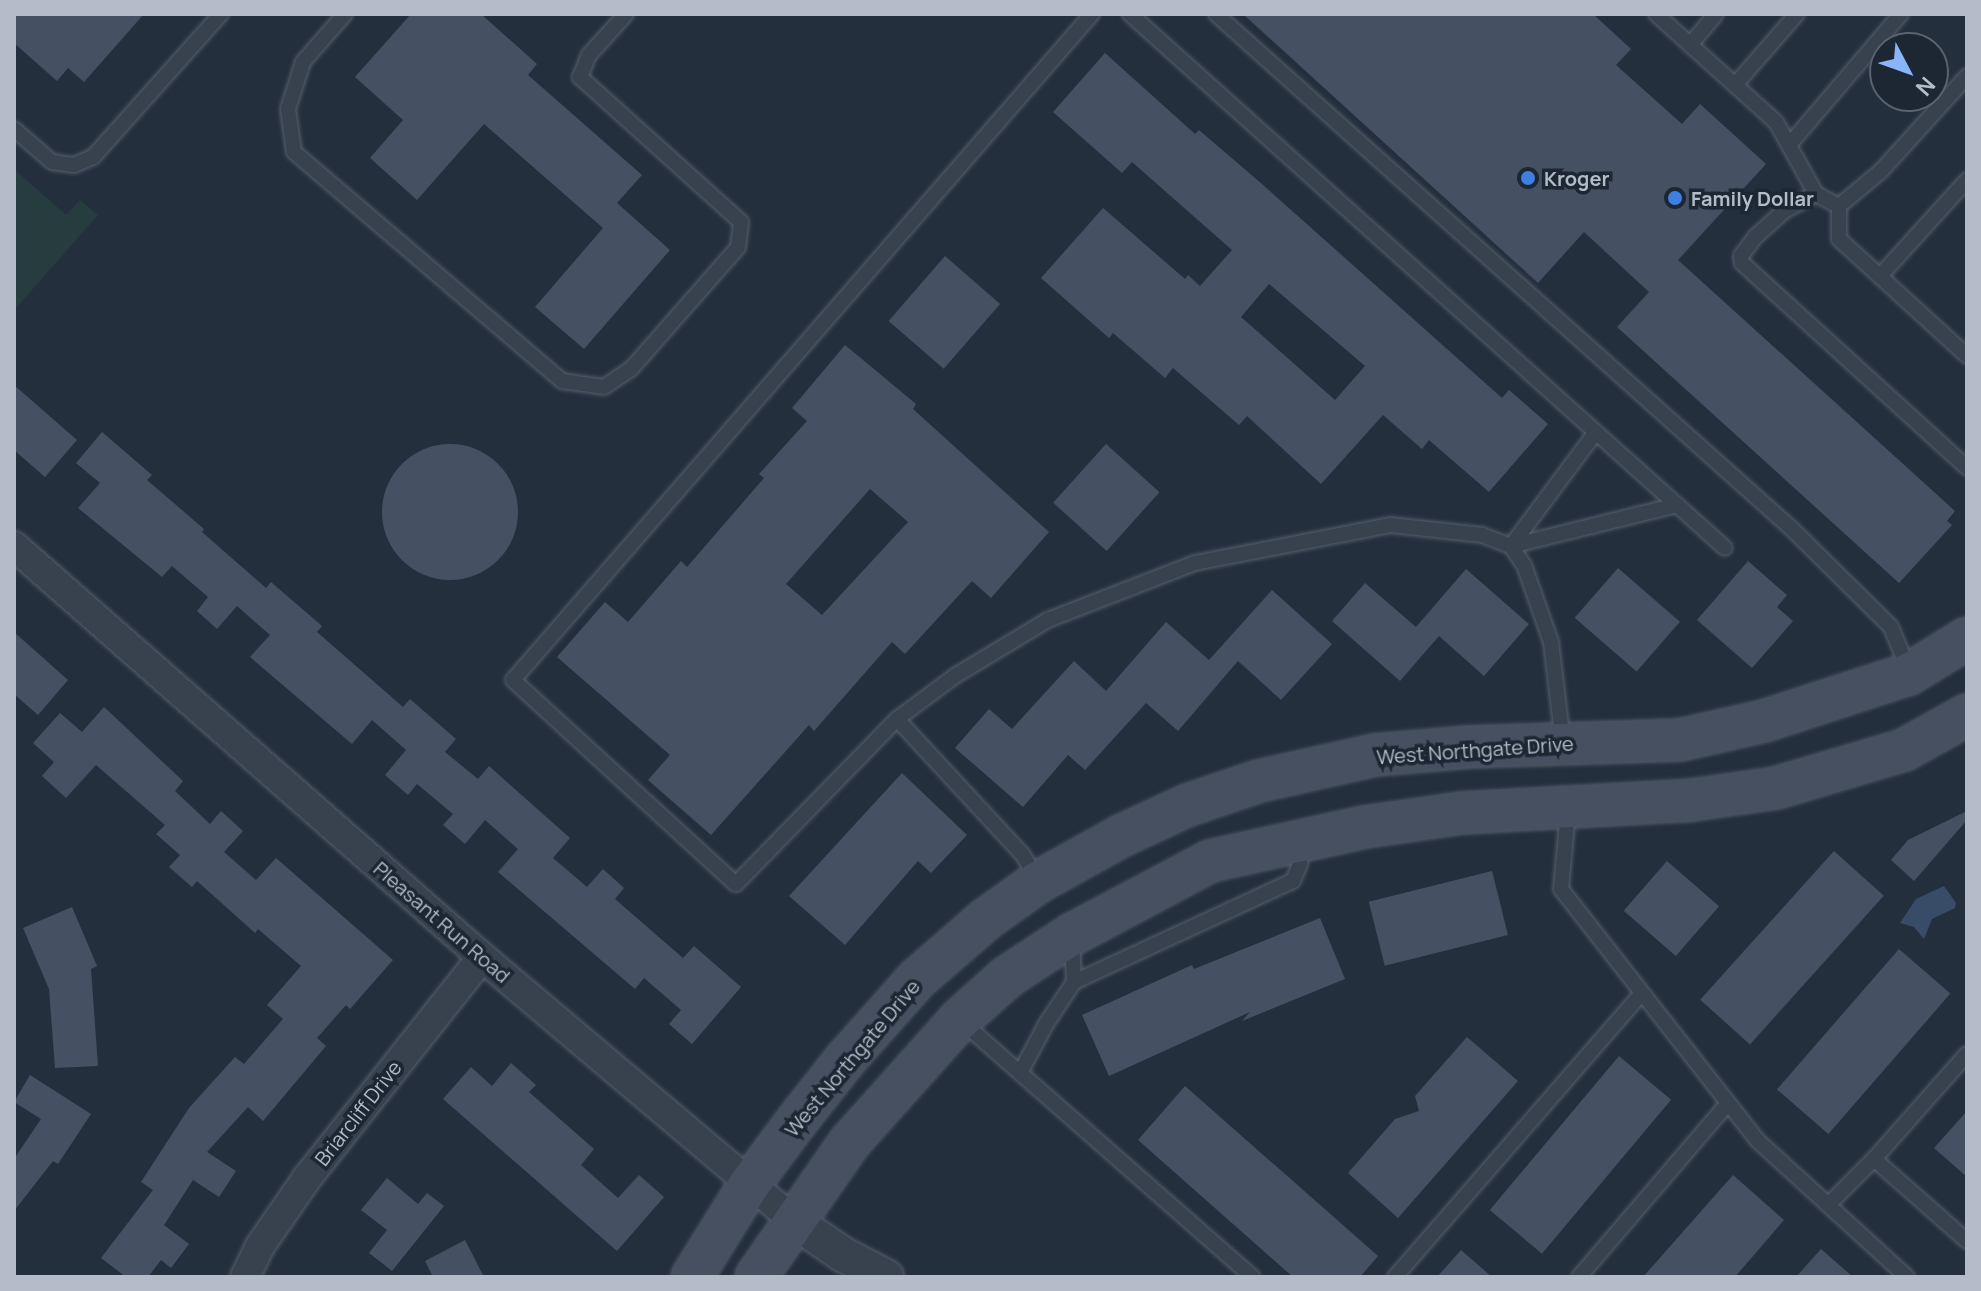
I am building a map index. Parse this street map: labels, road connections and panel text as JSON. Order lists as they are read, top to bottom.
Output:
{
  "streets": {
    "main road": ["West Northgate Drive"],
    "street": ["Pleasant Run Road", "Briarcliff Drive"]
  },
  "crossings": [
    ["West Northgate Drive", "Pleasant Run Road"],
    ["Pleasant Run Road", "Briarcliff Drive"]
  ],
  "places": ["Kroger", "Family Dollar"],
  "north": "bottom right"
}
